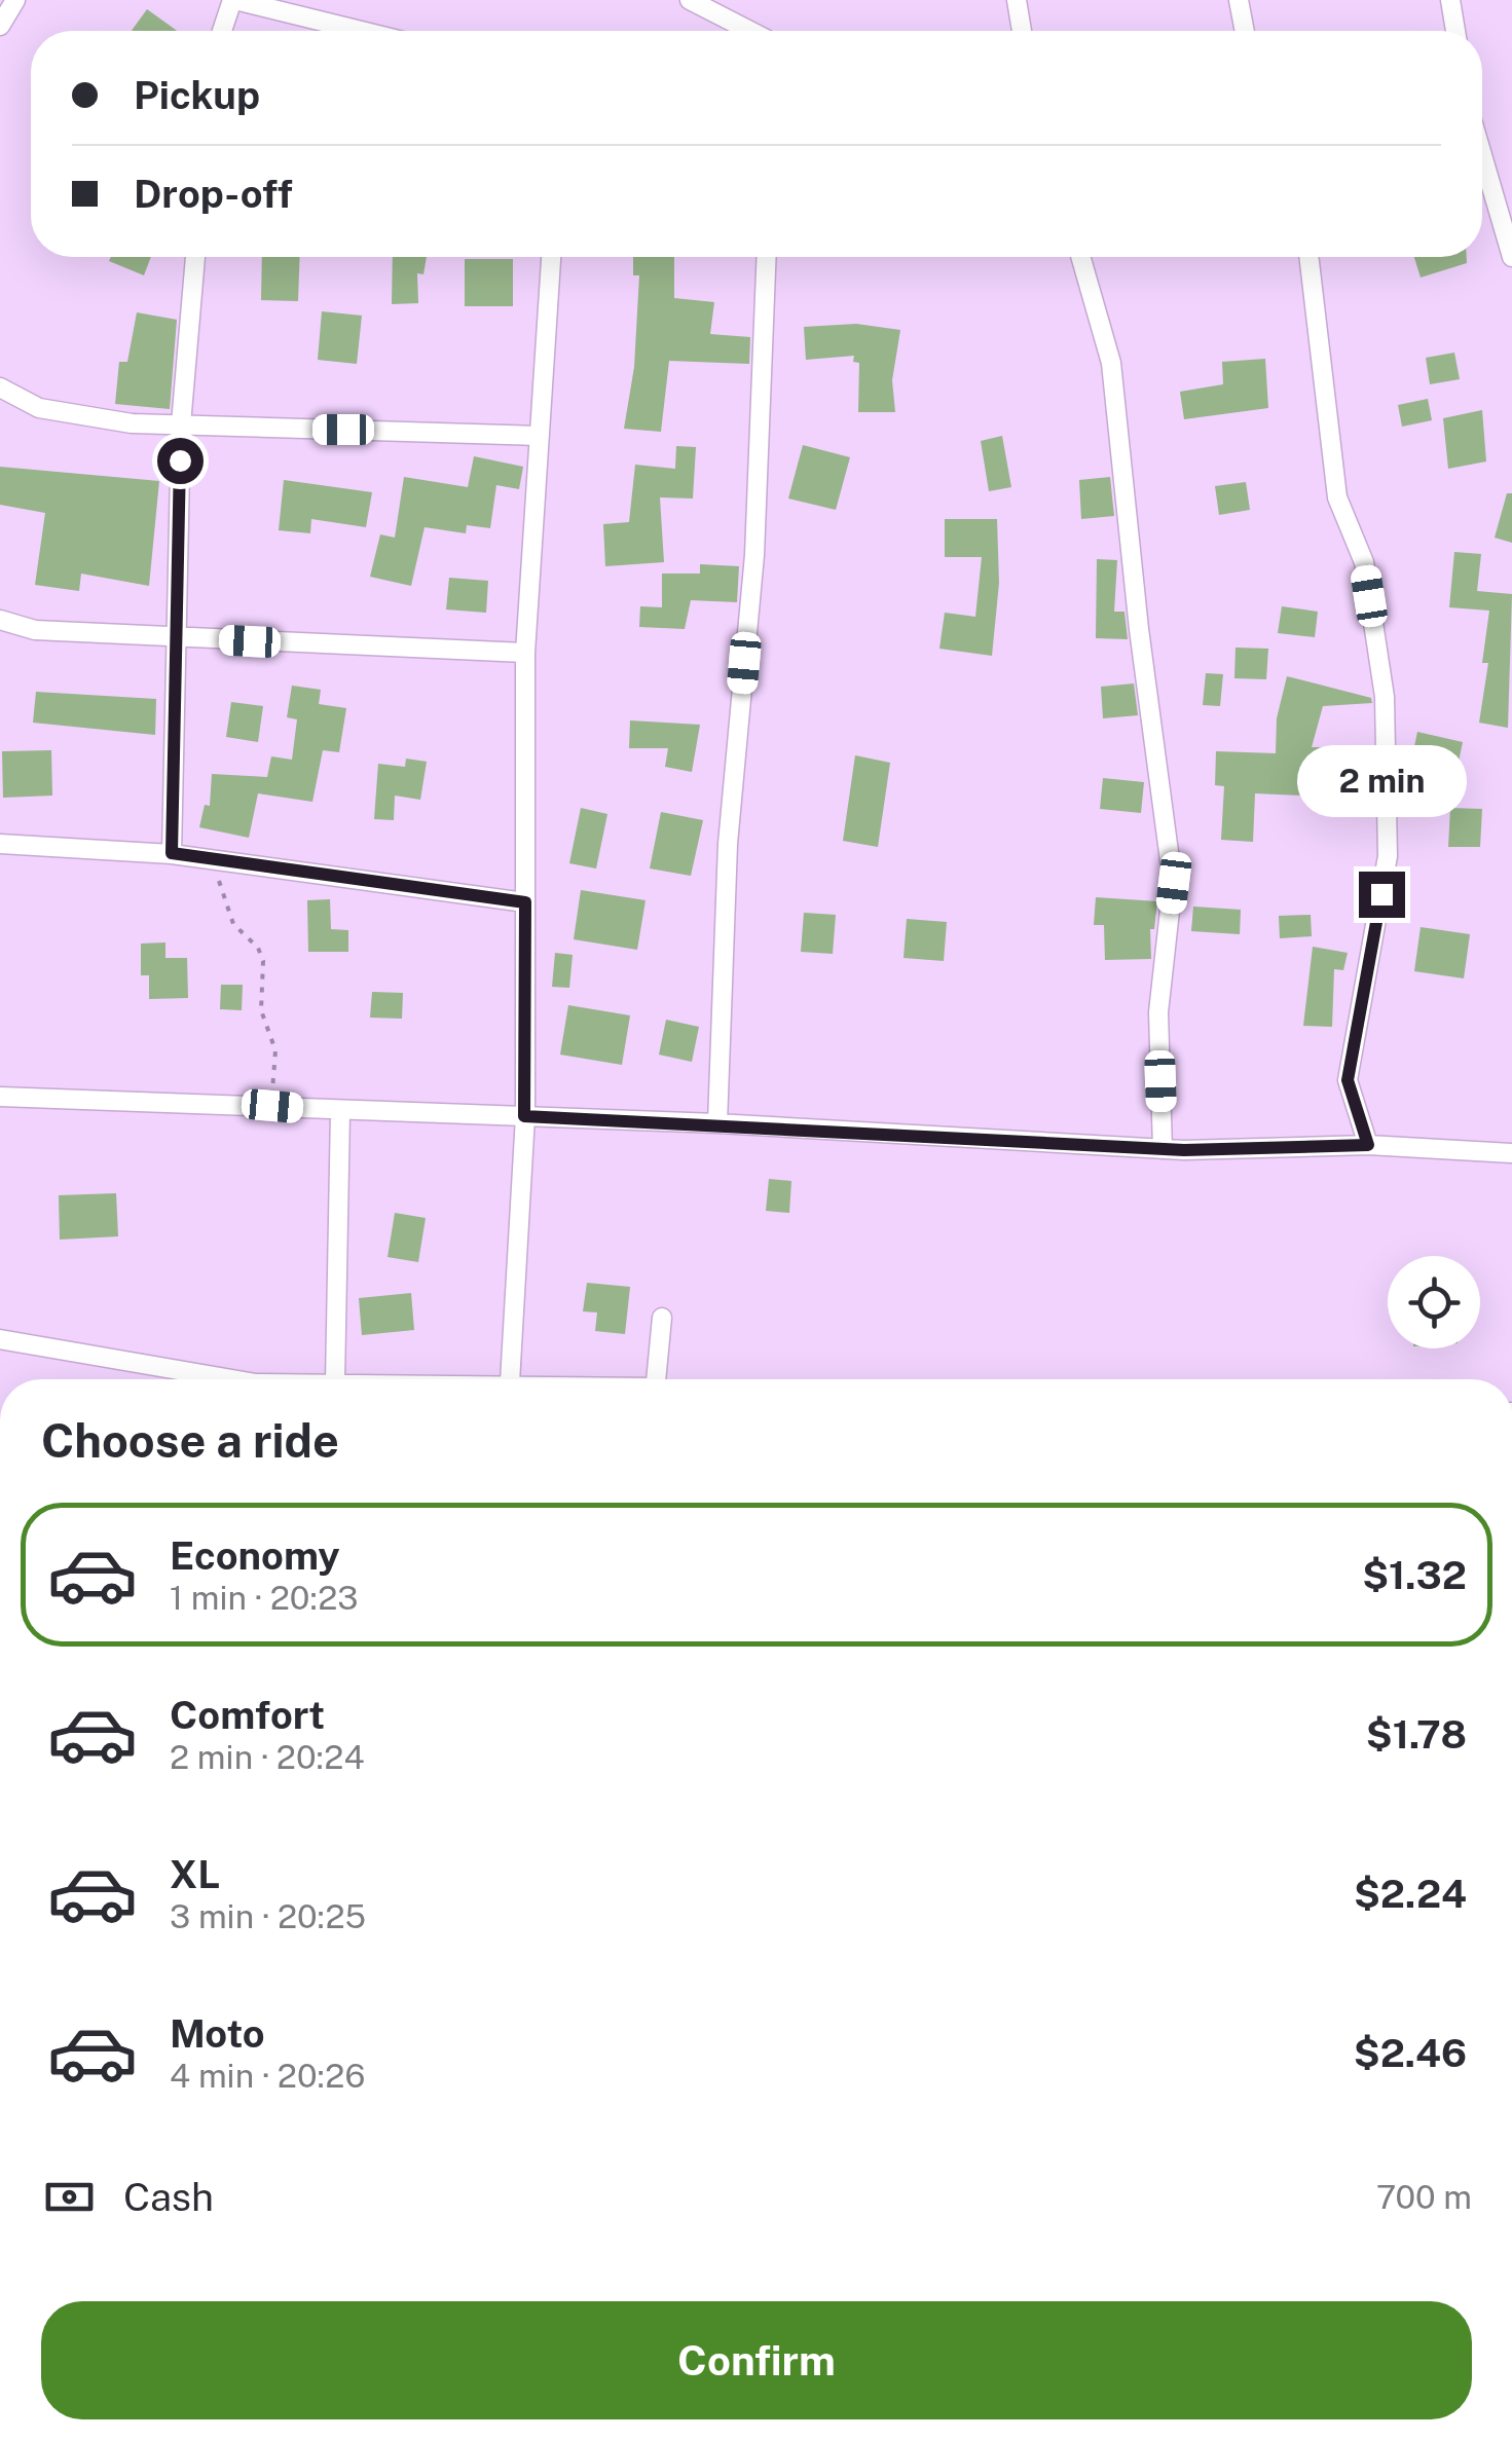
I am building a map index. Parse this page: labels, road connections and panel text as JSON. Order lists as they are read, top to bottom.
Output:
{
  "page": {
    "banner": ["Pickup", "Drop-off"],
    "bubble": "2 min",
    "heading": "Choose a ride",
    "list": [
      {
        "name": "Economy",
        "note": "1 min · 20:23",
        "value": "$1.32"
      },
      {
        "name": "Comfort",
        "note": "2 min · 20:24",
        "value": "$1.78"
      },
      {
        "name": "XL",
        "note": "3 min · 20:25",
        "value": "$2.24"
      },
      {
        "name": "Moto",
        "note": "4 min · 20:26",
        "value": "$2.46"
      }
    ],
    "pay": ["Cash", "700 m"],
    "buttons": "Confirm"
  }
}
